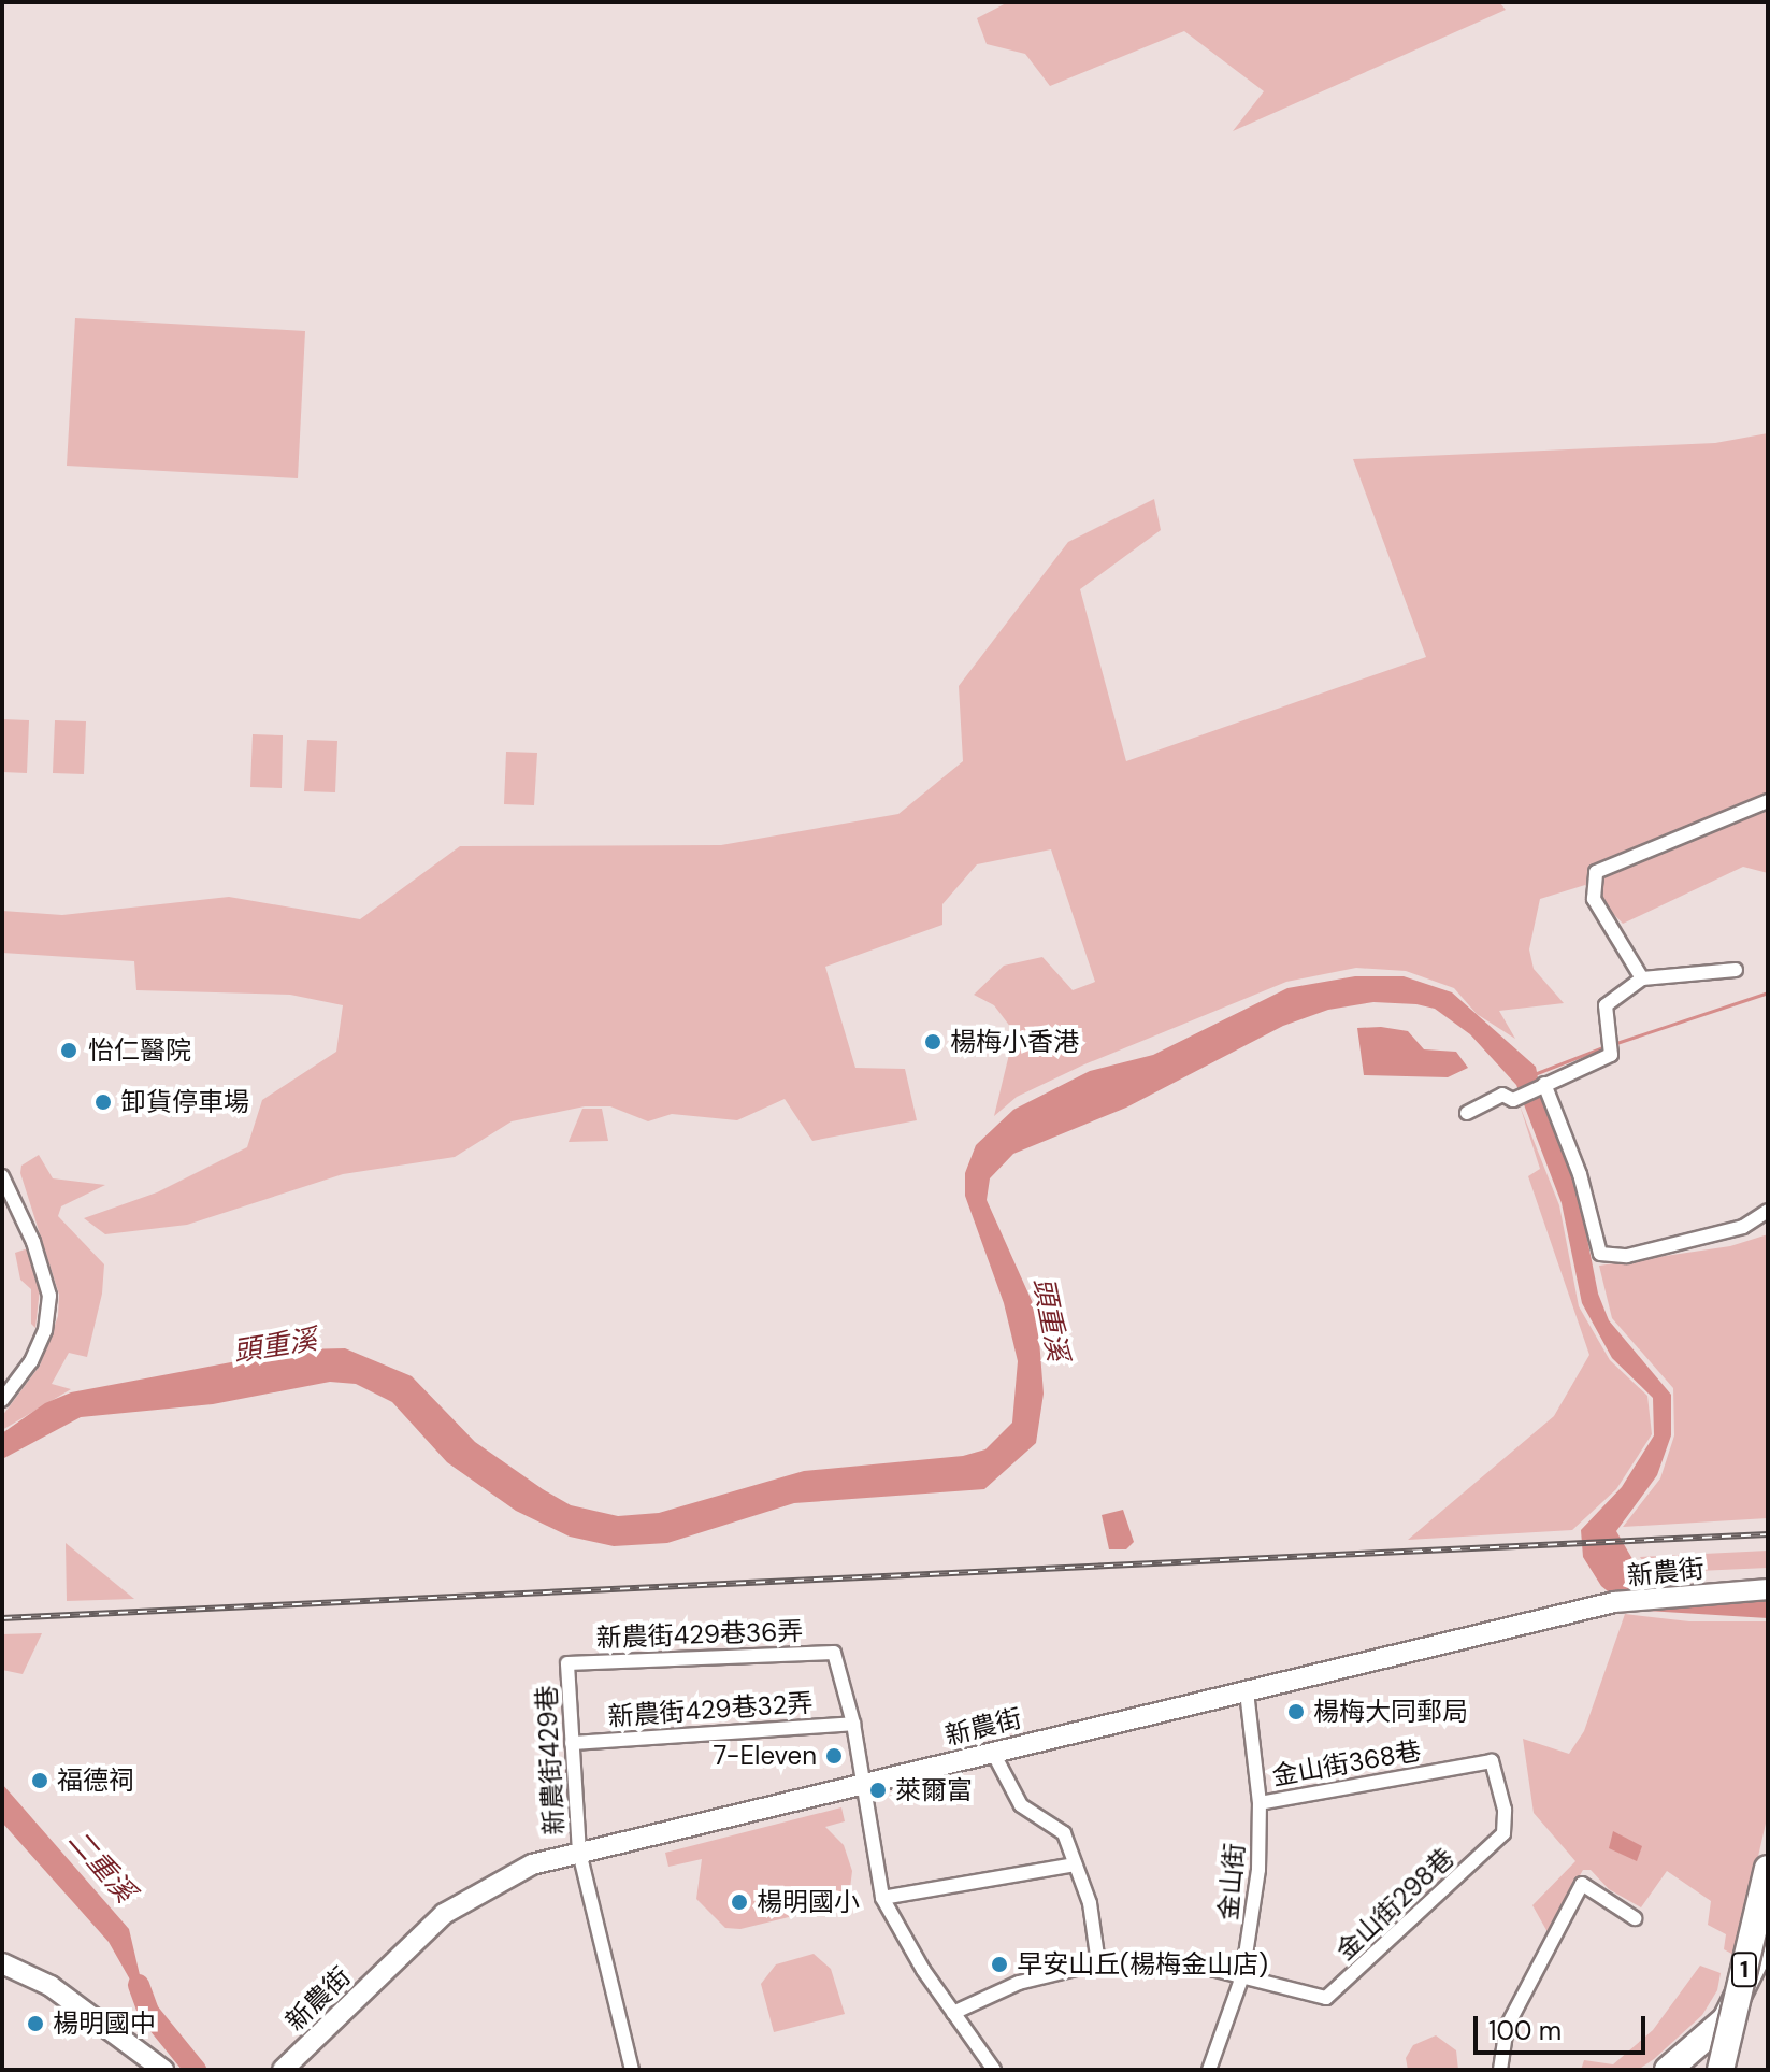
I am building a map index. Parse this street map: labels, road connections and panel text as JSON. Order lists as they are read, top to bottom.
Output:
{
  "streets": {
    "highway": ["1"],
    "street": [
      "新農街",
      "新農街429巷36弄",
      "新農街429巷32弄",
      "新農街429巷",
      "金山街368巷",
      "金山街",
      "金山街298巷"
    ]
  },
  "crossings": [
    ["新農街", "新農街429巷"],
    ["新農街", "金山街"],
    ["新農街429巷36弄", "新農街429巷32弄"],
    ["新農街429巷36弄", "新農街429巷"],
    ["新農街429巷32弄", "新農街429巷"],
    ["金山街368巷", "金山街"],
    ["金山街368巷", "金山街298巷"],
    ["金山街", "金山街298巷"]
  ],
  "water": ["頭重溪", "二重溪"],
  "places": [
    "楊梅小香港",
    "怡仁醫院",
    "卸貨停車場",
    "楊梅大同郵局",
    "7-Eleven",
    "福德祠",
    "萊爾富",
    "楊明國小",
    "早安山丘(楊梅金山店)",
    "楊明國中"
  ],
  "scale_bar": "100 m"
}
